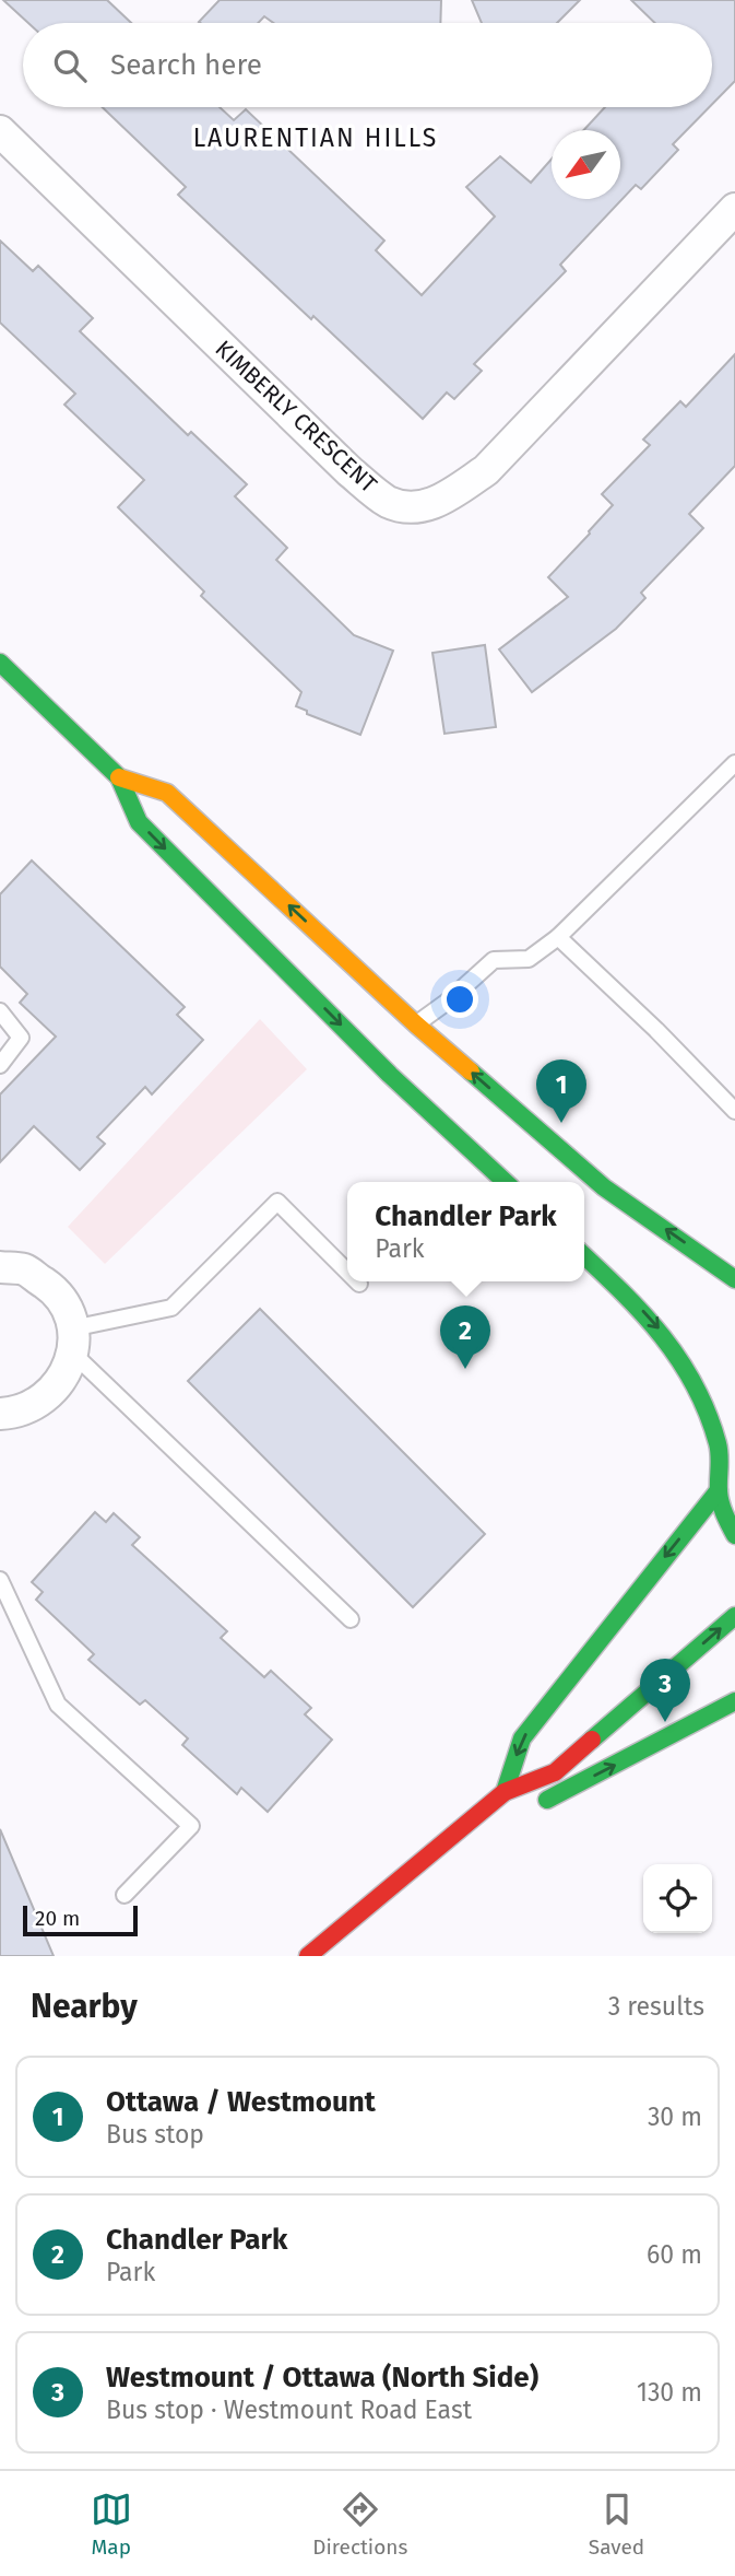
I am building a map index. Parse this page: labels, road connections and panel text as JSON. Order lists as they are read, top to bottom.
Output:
{
  "streets": {
    "street": ["KIMBERLY CRESCENT"]
  },
  "districts": ["LAURENTIAN HILLS"],
  "scale_bar": "20 m",
  "north": "bottom left",
  "page": {
    "search": "Search here",
    "pins": ["1", "2", "3"],
    "popup": ["Chandler Park", "Park"],
    "scale": "20 m",
    "heading": ["Nearby", "3 results"],
    "list": [
      {
        "mark": "1",
        "name": "Ottawa / Westmount",
        "note": "Bus stop",
        "value": "30 m"
      },
      {
        "mark": "2",
        "name": "Chandler Park",
        "note": "Park",
        "value": "60 m"
      },
      {
        "mark": "3",
        "name": "Westmount / Ottawa (North Side)",
        "note": "Bus stop · Westmount Road East",
        "value": "130 m"
      }
    ],
    "nav": ["Map", "Directions", "Saved"]
  }
}
